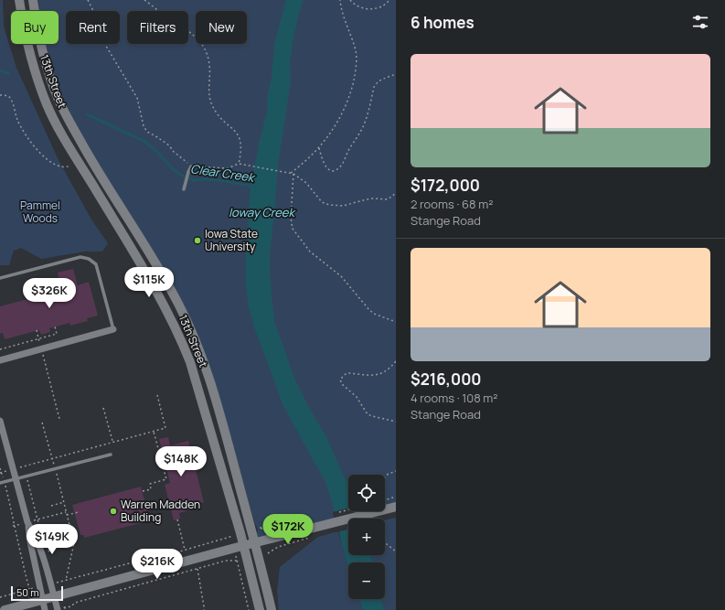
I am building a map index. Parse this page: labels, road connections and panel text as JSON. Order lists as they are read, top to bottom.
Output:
{
  "streets": {
    "main road": ["13th Street"]
  },
  "water": ["Clear Creek", "Ioway Creek"],
  "parks": ["Pammel Woods"],
  "places": ["Iowa State University", "Warren Madden Building"],
  "scale_bar": "50 m",
  "page": {
    "heading": "6 homes",
    "chip": [
      "Buy",
      "Rent",
      "Filters",
      "New"
    ],
    "list": [
      {
        "name": "$172,000",
        "note": "2 rooms · 68 m² · Stange Road"
      },
      {
        "name": "$216,000",
        "note": "4 rooms · 108 m² · Stange Road"
      }
    ],
    "price": [
      "$115K",
      "$326K",
      "$148K",
      "$172K",
      "$149K",
      "$216K"
    ],
    "map_buttons": ["+", "−"],
    "scale": "50 m"
  }
}
